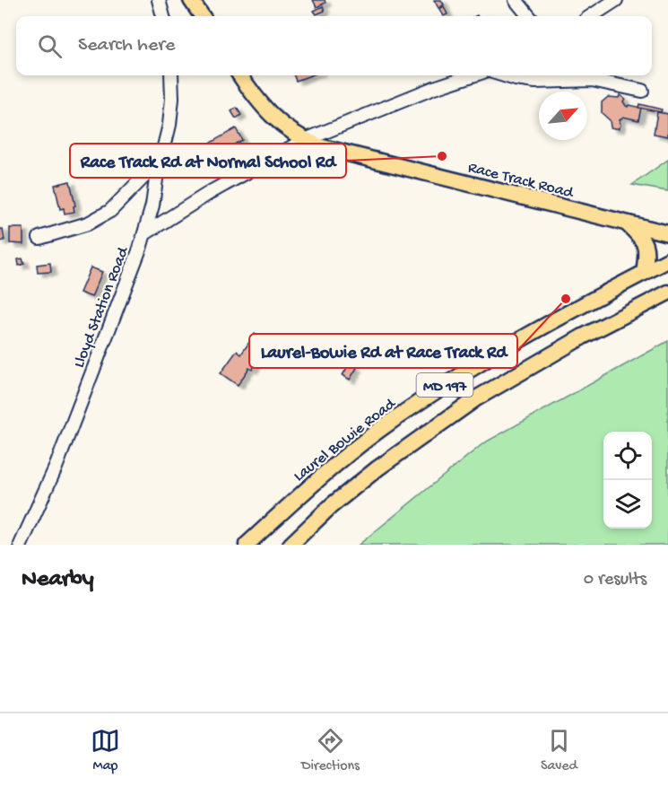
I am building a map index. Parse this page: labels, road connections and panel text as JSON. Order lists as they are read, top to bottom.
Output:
{
  "streets": {
    "main road": ["Race Track Road", "MD 197", "Laurel Bowie Road"],
    "street": ["Lloyd Station Road"]
  },
  "places": ["Race Track Rd at Normal School Rd", "Laurel-Bowie Rd at Race Track Rd"],
  "north": "top right",
  "page": {
    "search": "Search here",
    "heading": ["Nearby", "0 results"],
    "nav": ["Map", "Directions", "Saved"]
  }
}
